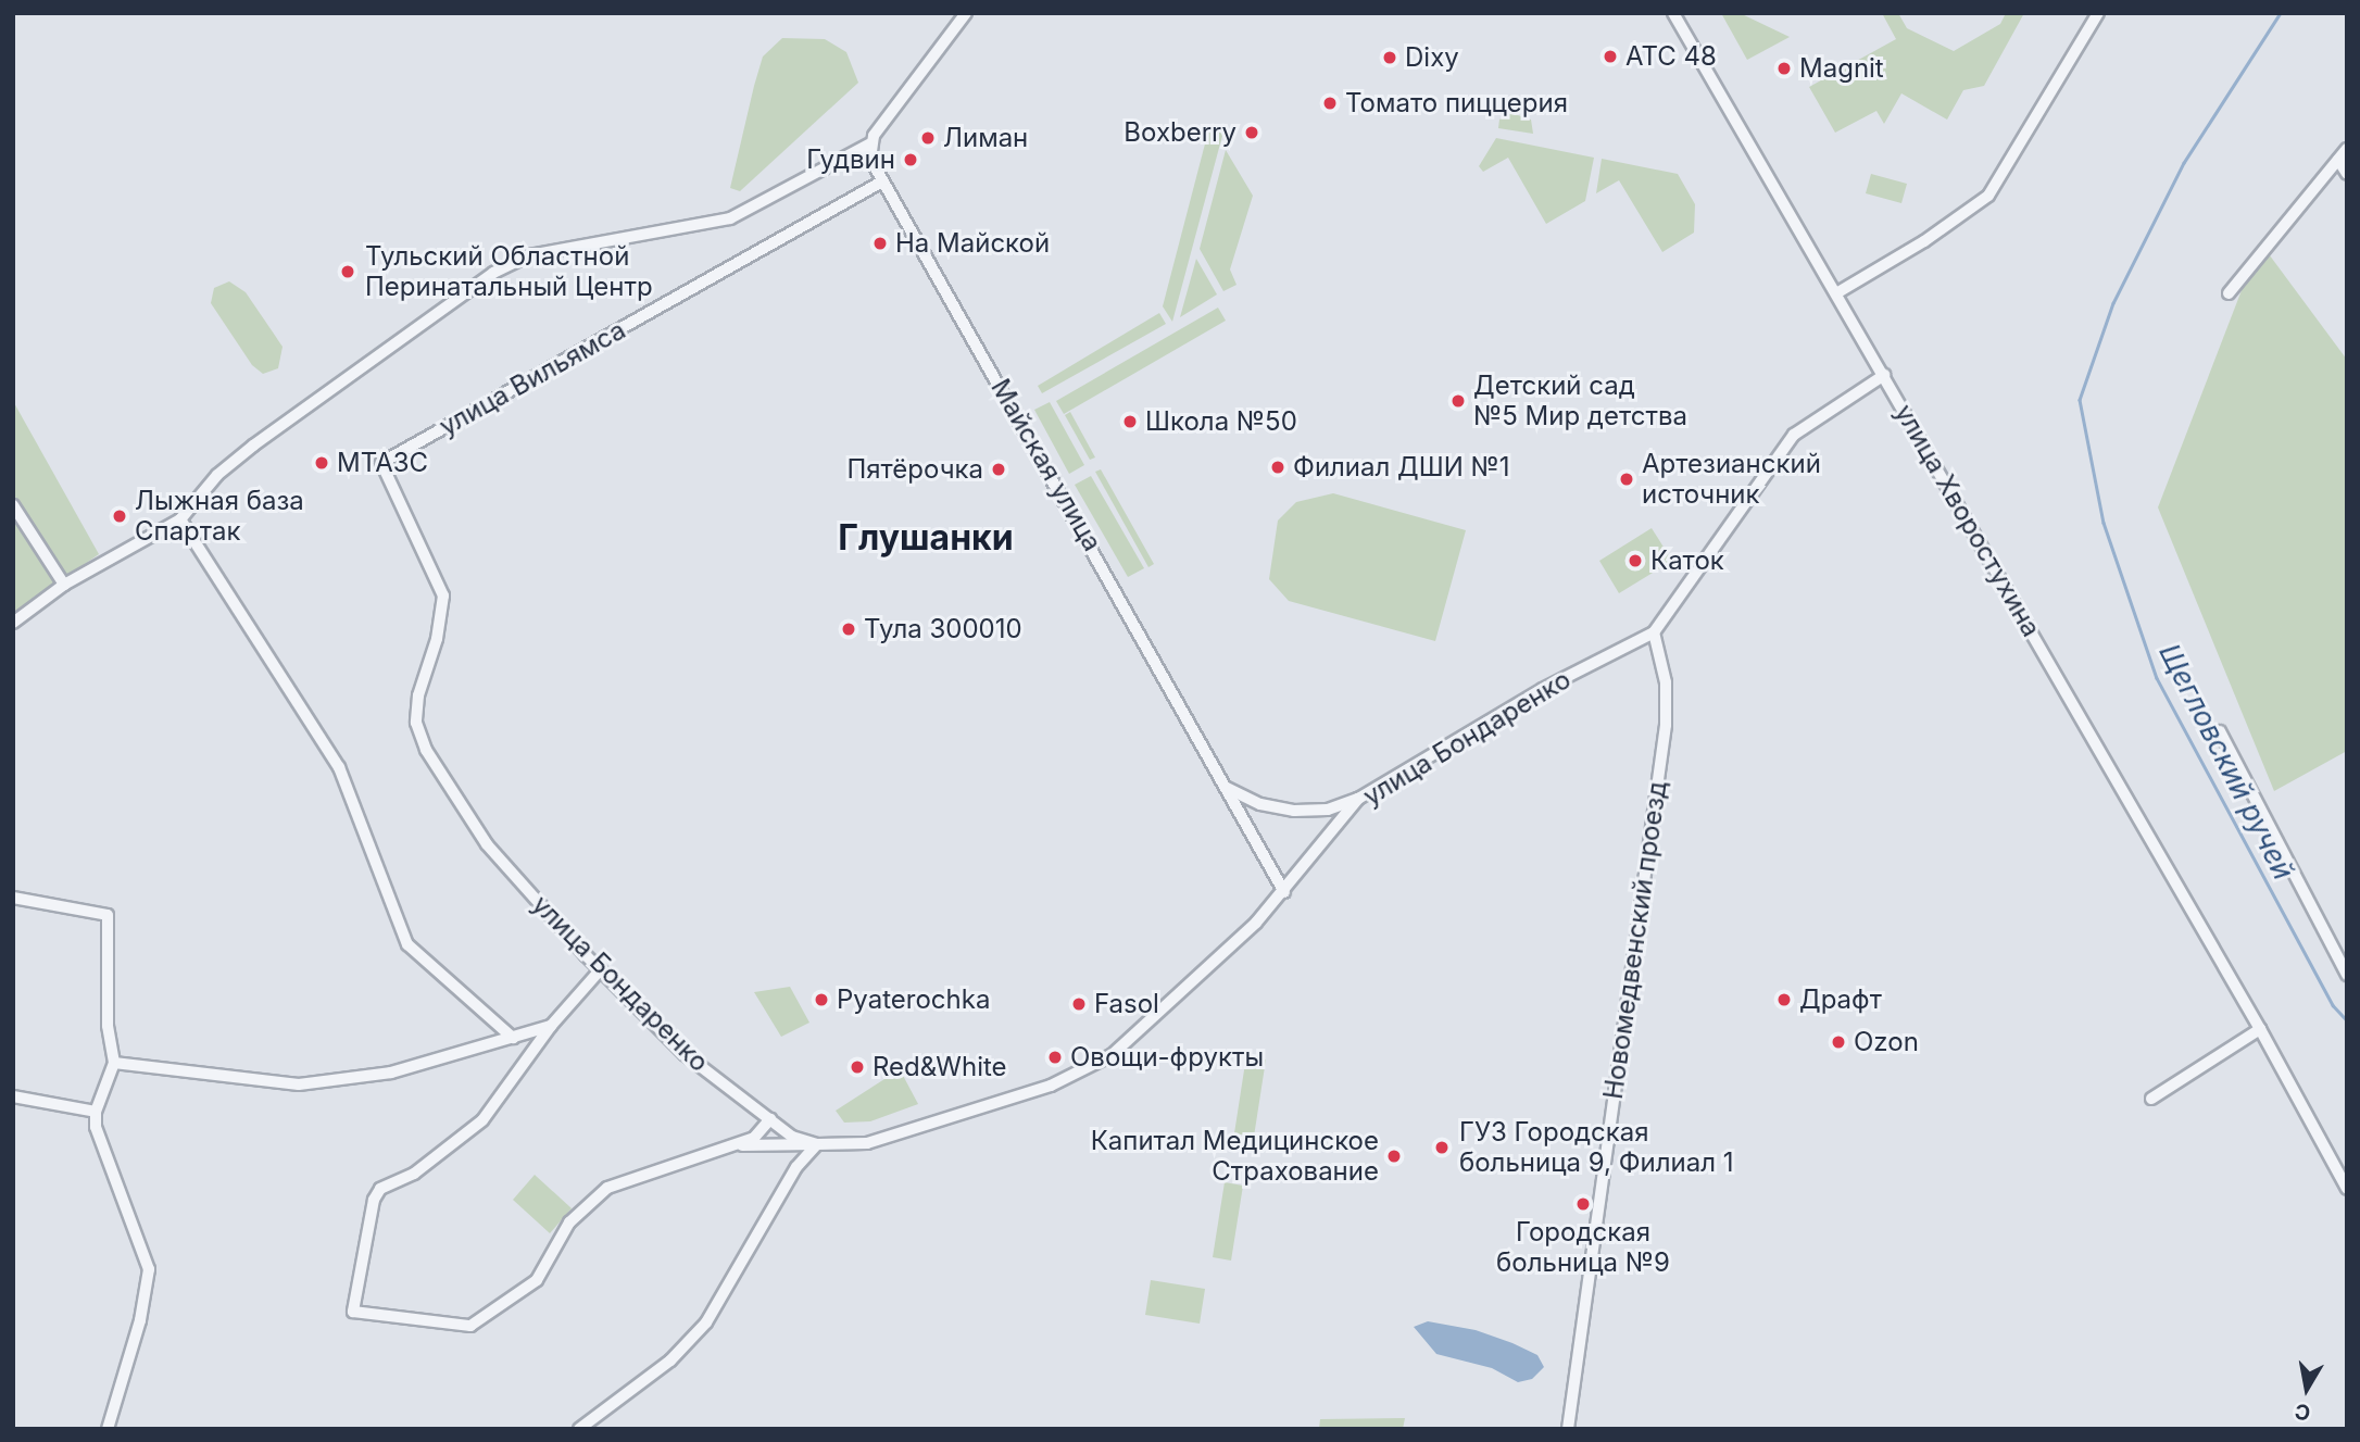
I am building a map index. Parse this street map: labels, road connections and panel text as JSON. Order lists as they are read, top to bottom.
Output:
{
  "streets": {
    "street": [
      "улица Вильямса",
      "Майская улица",
      "улица Хворостухина",
      "улица Бондаренко",
      "Новомедвенский проезд"
    ]
  },
  "crossings": [
    ["улица Вильямса", "Майская улица"],
    ["улица Вильямса", "улица Бондаренко"],
    ["Майская улица", "улица Бондаренко"],
    ["улица Хворостухина", "улица Бондаренко"],
    ["улица Бондаренко", "Новомедвенский проезд"]
  ],
  "districts": ["Глушанки"],
  "water": ["Щегловский ручей"],
  "places": [
    "АТС 48",
    "Dixy",
    "Magnit",
    "Томато пиццерия",
    "Boxberry",
    "Лиман",
    "Гудвин",
    "На Майской",
    "Тульский Областной Перинатальный Центр",
    "Детский сад №5 Мир детства",
    "Школа №50",
    "МТАЗС",
    "Филиал ДШИ №1",
    "Пятёрочка",
    "Артезианский источник",
    "Лыжная база Спартак",
    "Каток",
    "Тула 300010",
    "Pyaterochka",
    "Драфт",
    "Fasol",
    "Ozon",
    "Овощи-фрукты",
    "Red&White",
    "ГУЗ Городская больница 9, Филиал 1",
    "Капитал Медицинское Страхование",
    "Городская больница №9"
  ],
  "north": "bottom"
}
